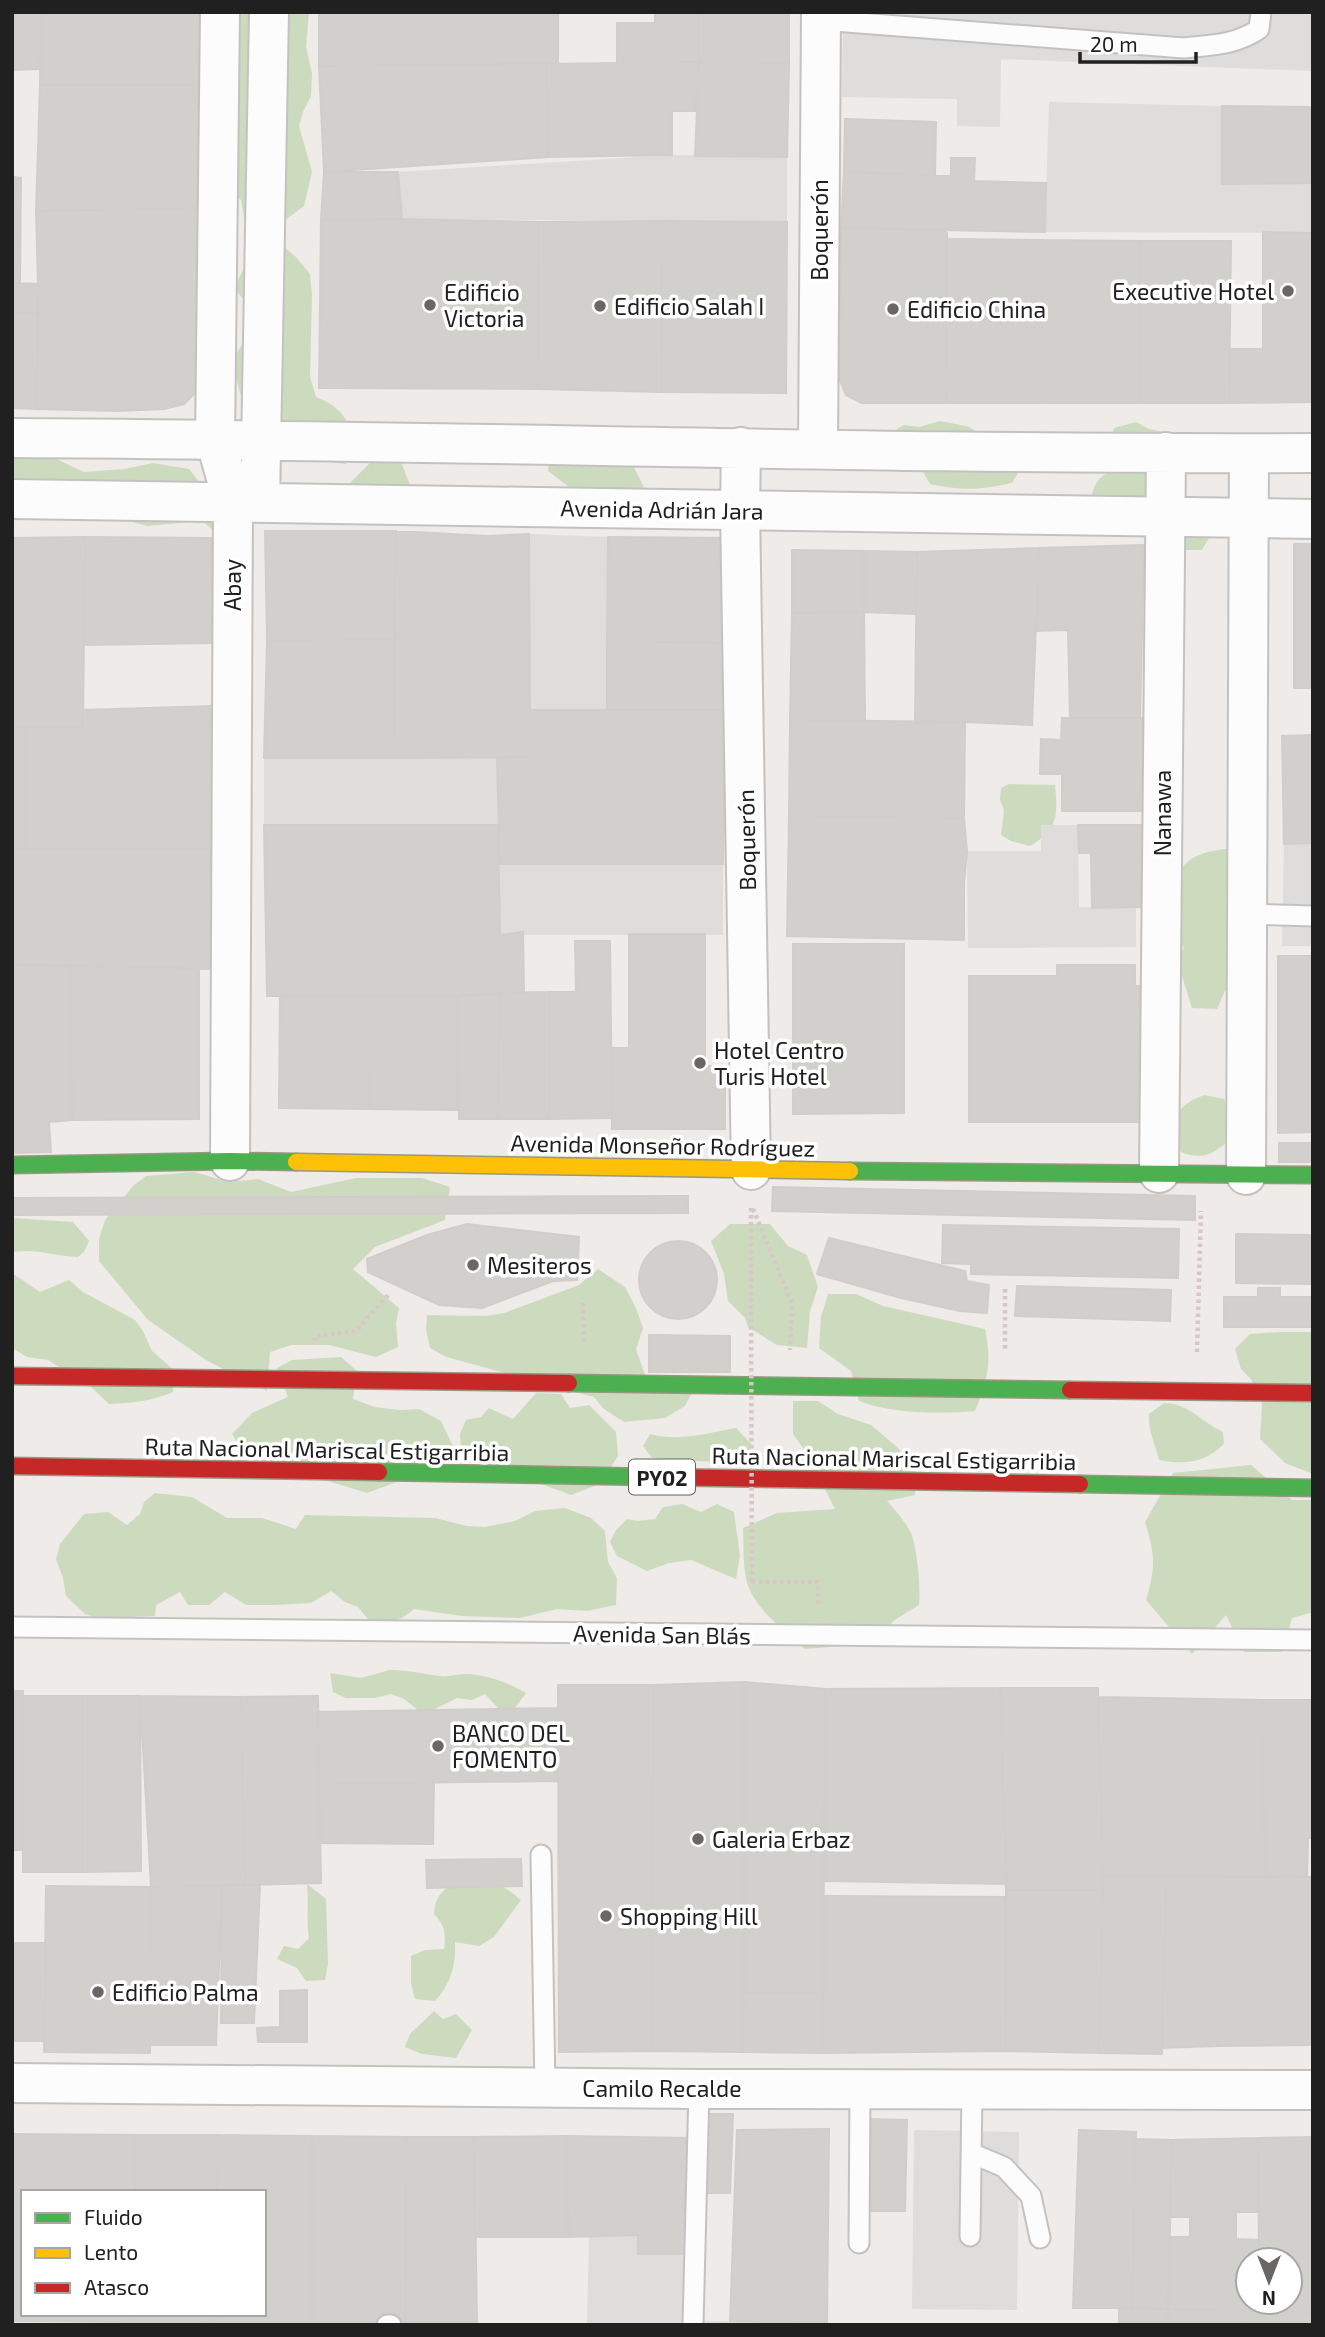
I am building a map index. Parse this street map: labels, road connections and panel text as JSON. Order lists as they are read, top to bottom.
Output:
{
  "streets": {
    "main road": ["Avenida Monseñor Rodríguez", "Ruta Nacional Mariscal Estigarribia", "PY02"],
    "street": [
      "Boquerón",
      "Avenida Adrián Jara",
      "Abay",
      "Nanawa",
      "Camilo Recalde"
    ],
    "lane": ["Avenida San Blás"]
  },
  "crossings": [
    ["Boquerón", "Avenida Adrián Jara"],
    ["Boquerón", "Avenida Monseñor Rodríguez"],
    ["Avenida Adrián Jara", "Abay"],
    ["Avenida Adrián Jara", "Nanawa"],
    ["Abay", "Avenida Monseñor Rodríguez"],
    ["Nanawa", "Avenida Monseñor Rodríguez"]
  ],
  "places": [
    "Executive Hotel",
    "Edificio Victoria",
    "Edificio Salah I",
    "Edificio China",
    "Hotel Centro Turis Hotel",
    "Mesiteros",
    "BANCO DEL FOMENTO",
    "Galeria Erbaz",
    "Shopping Hill",
    "Edificio Palma"
  ],
  "legend": ["Fluido", "Lento", "Atasco"],
  "scale_bar": "20 m",
  "north": "bottom"
}
